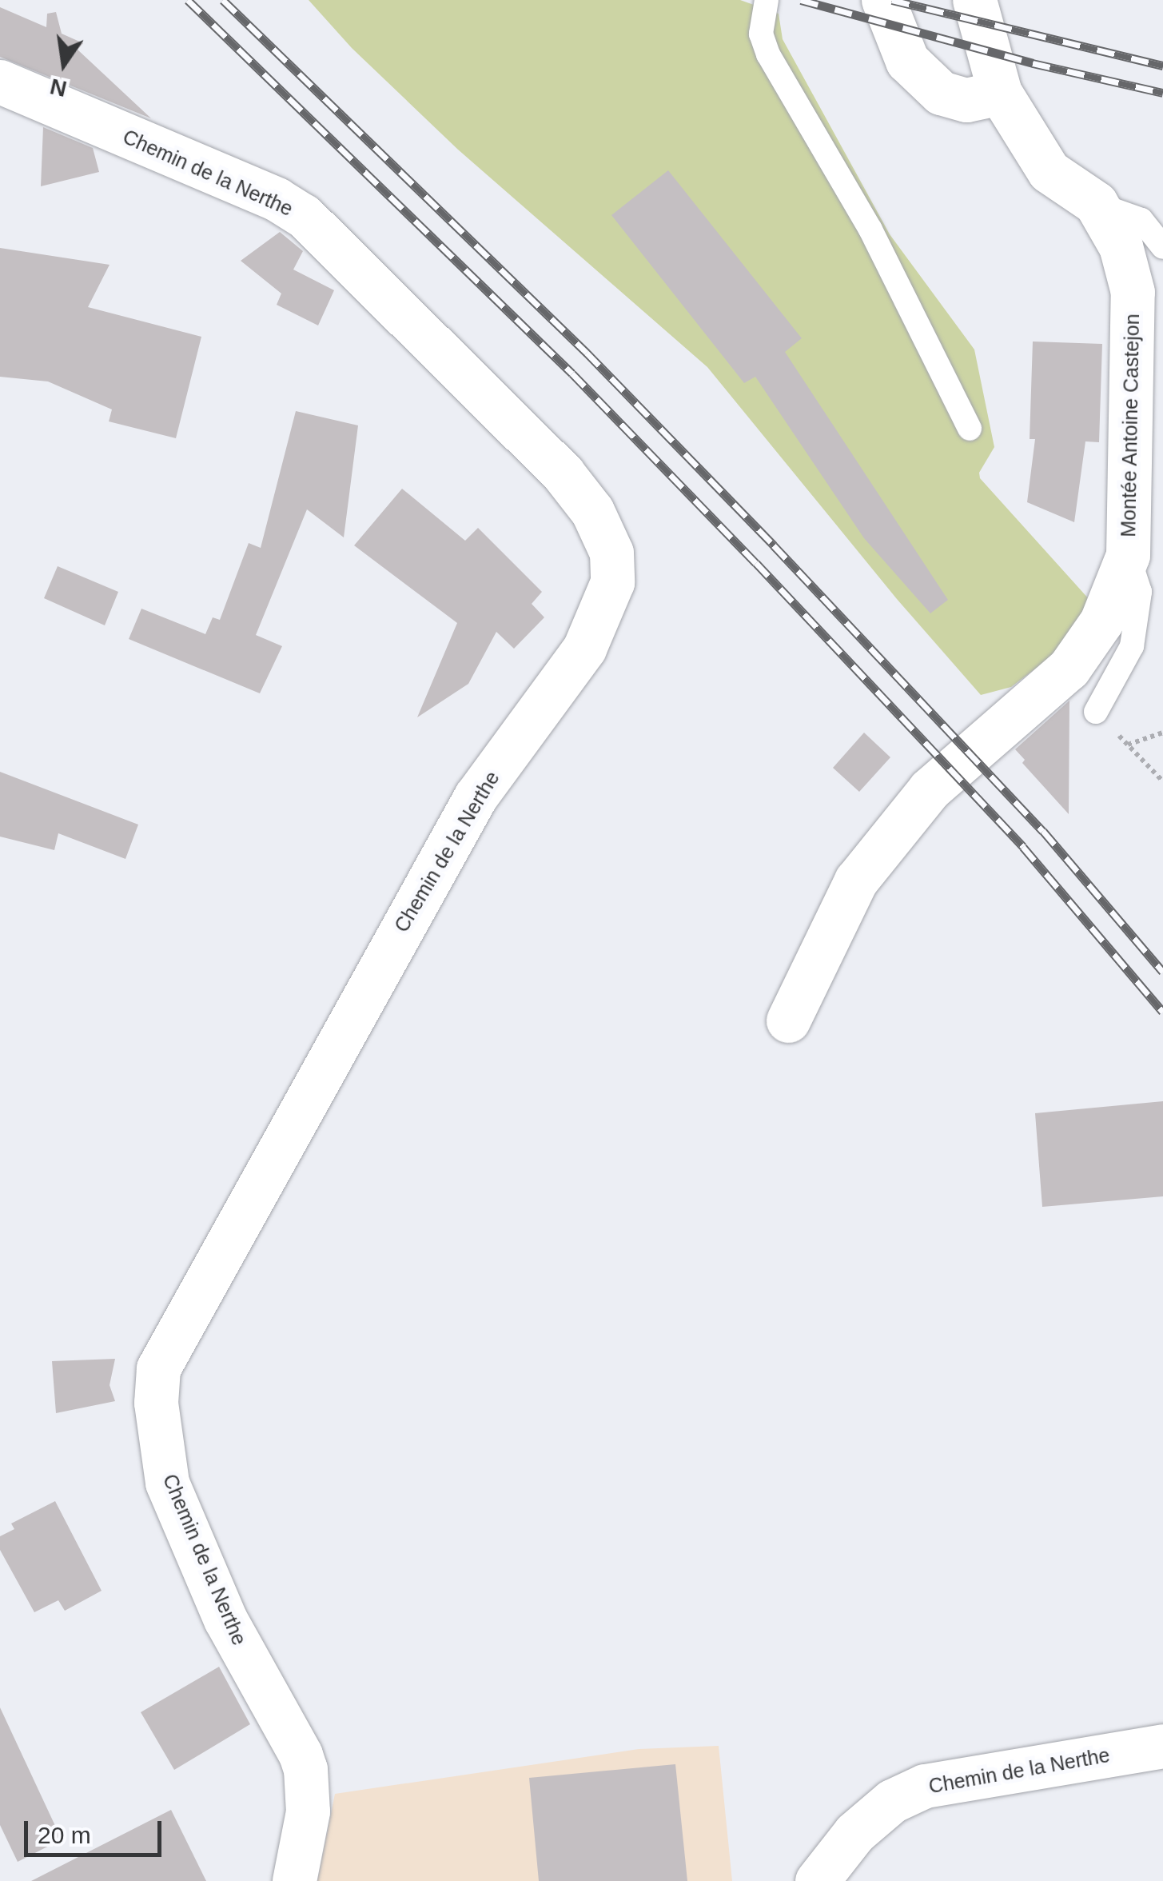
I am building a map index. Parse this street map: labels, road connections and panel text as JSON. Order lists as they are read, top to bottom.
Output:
{
  "streets": {
    "street": ["Chemin de la Nerthe", "Montée Antoine Castejon"]
  },
  "scale_bar": "20 m",
  "north": "bottom"
}
